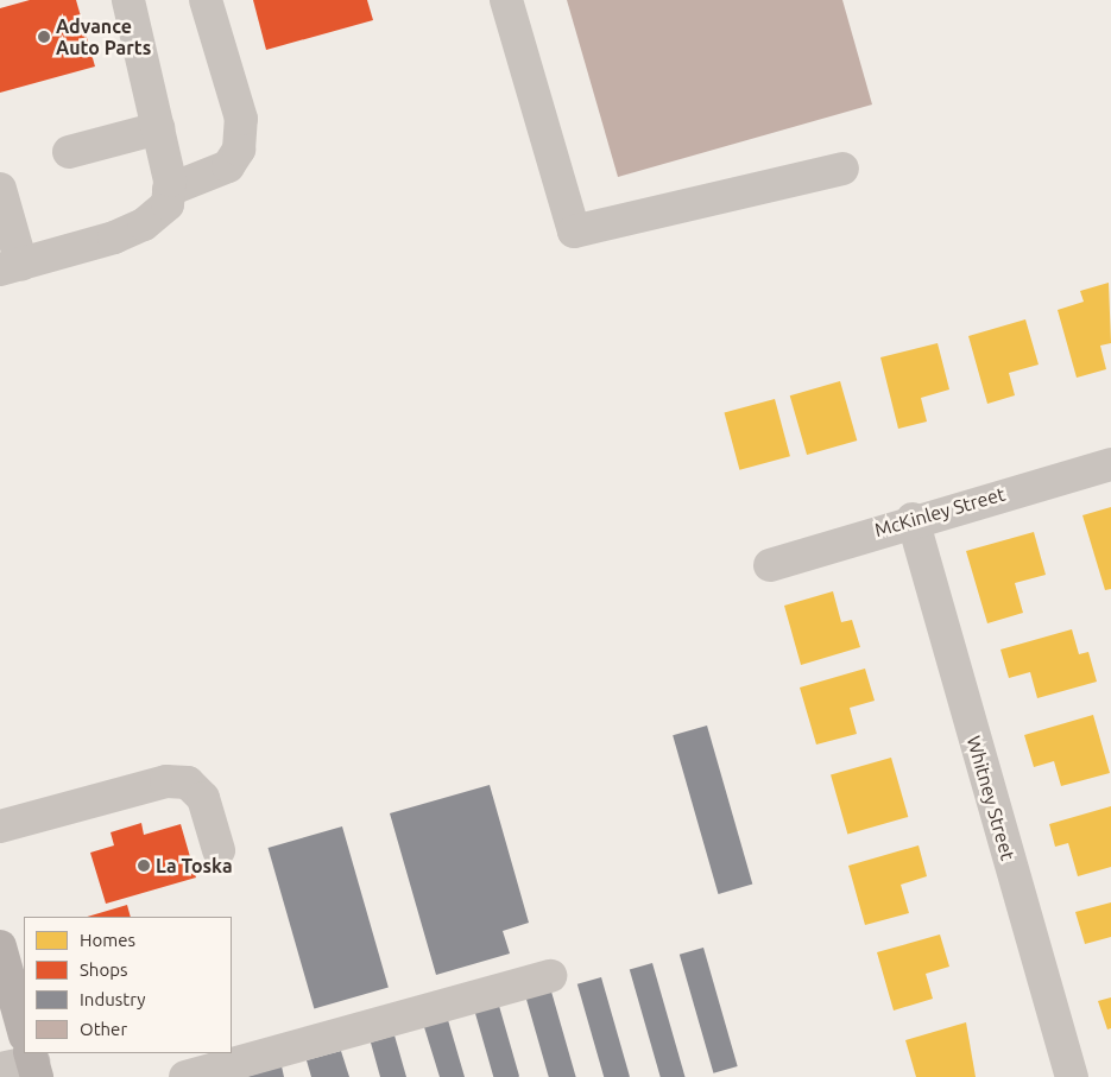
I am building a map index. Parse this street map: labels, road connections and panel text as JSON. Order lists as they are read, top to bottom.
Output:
{
  "streets": {
    "street": ["McKinley Street", "Whitney Street"]
  },
  "crossings": [
    ["McKinley Street", "Whitney Street"]
  ],
  "places": ["Advance Auto Parts", "La Toska"],
  "legend": [
    "Homes",
    "Shops",
    "Industry",
    "Other"
  ]
}
